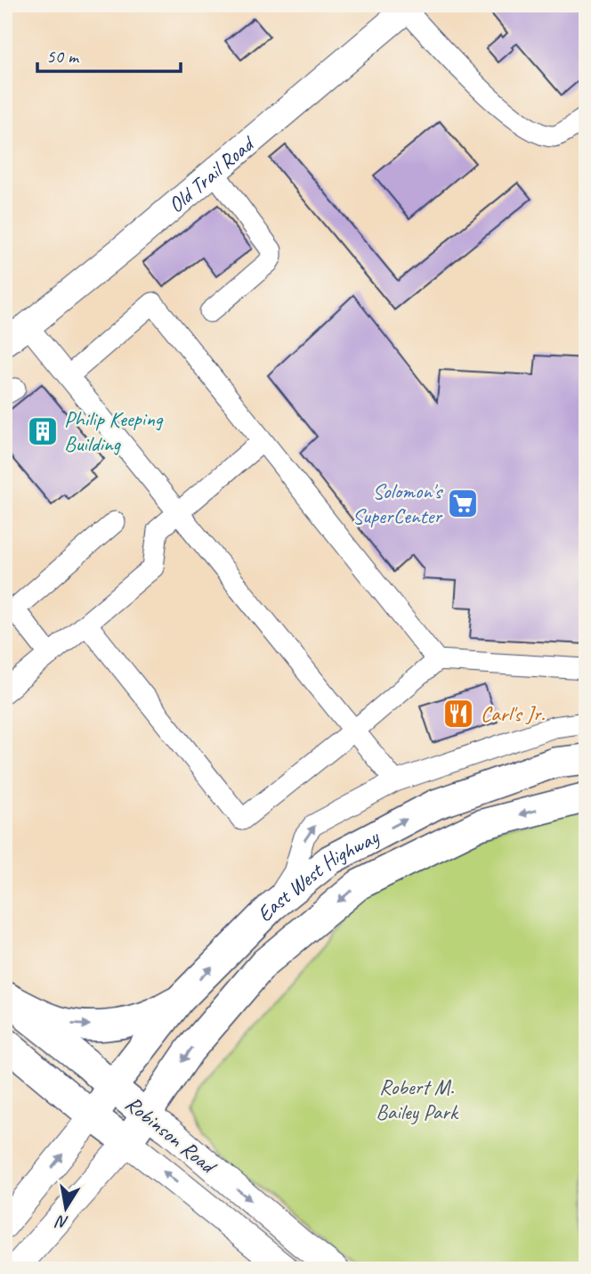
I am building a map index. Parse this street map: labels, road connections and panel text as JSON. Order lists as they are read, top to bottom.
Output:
{
  "streets": {
    "highway": ["East West Highway", "Robinson Road"],
    "main road": ["Old Trail Road"]
  },
  "crossings": [
    ["East West Highway", "Robinson Road"]
  ],
  "parks": ["Robert M. Bailey Park"],
  "places": {
    "building": ["Philip Keeping Building"],
    "supermarket": ["Solomon's SuperCenter"],
    "restaurant": ["Carl's Jr."]
  },
  "scale_bar": "50 m",
  "north": "bottom"
}
